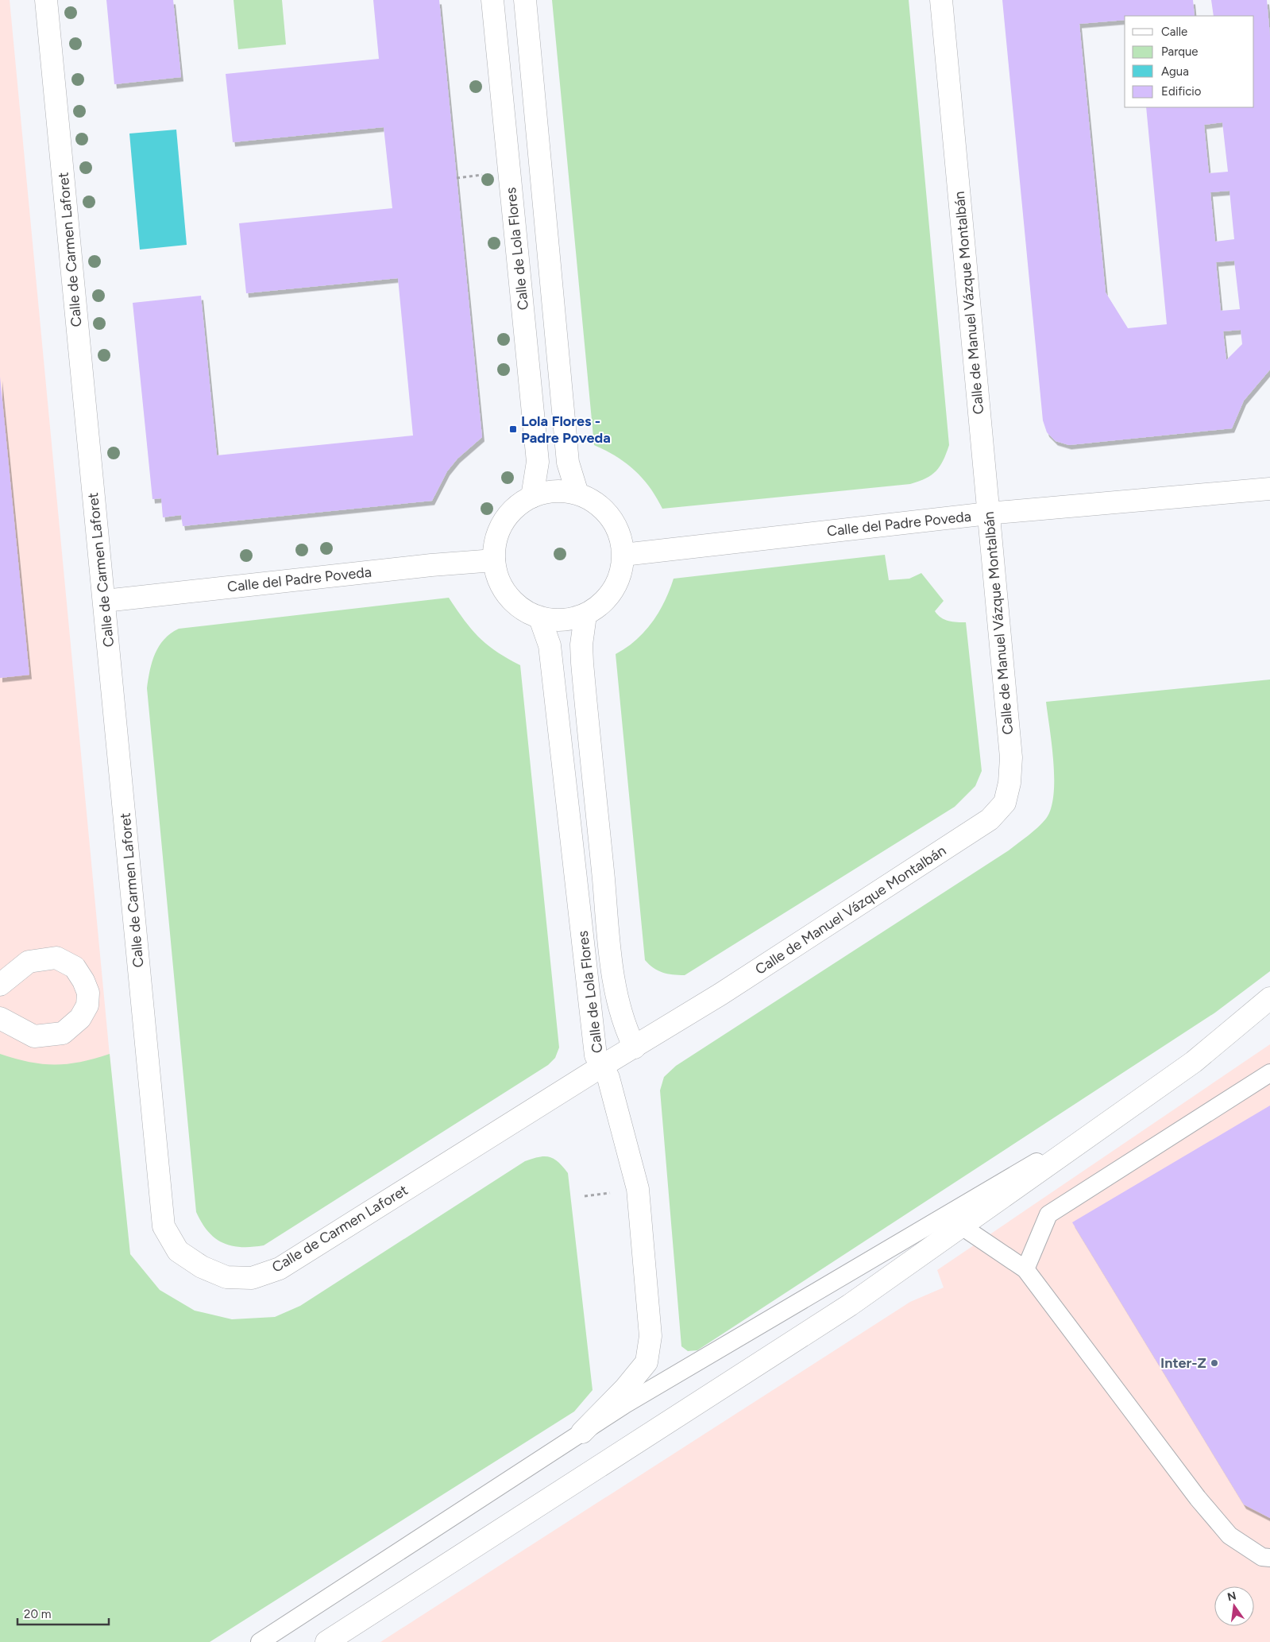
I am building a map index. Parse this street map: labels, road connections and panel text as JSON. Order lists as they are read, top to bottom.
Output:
{
  "streets": {
    "main road": [
      "Calle de Lola Flores",
      "Calle de Carmen Laforet",
      "Calle de Manuel Vázque Montalbán",
      "Calle del Padre Poveda"
    ]
  },
  "crossings": [
    ["Calle de Lola Flores", "Calle de Carmen Laforet"],
    ["Calle de Lola Flores", "Calle de Manuel Vázque Montalbán"],
    ["Calle de Lola Flores", "Calle del Padre Poveda"],
    ["Calle de Carmen Laforet", "Calle de Manuel Vázque Montalbán"],
    ["Calle de Carmen Laforet", "Calle del Padre Poveda"],
    ["Calle de Manuel Vázque Montalbán", "Calle del Padre Poveda"]
  ],
  "places": {
    "transit": ["Lola Flores - Padre Poveda"],
    "other": ["Inter-Z"]
  },
  "legend": [
    "Calle",
    "Parque",
    "Agua",
    "Edificio"
  ],
  "scale_bar": "20 m",
  "north": "top"
}
